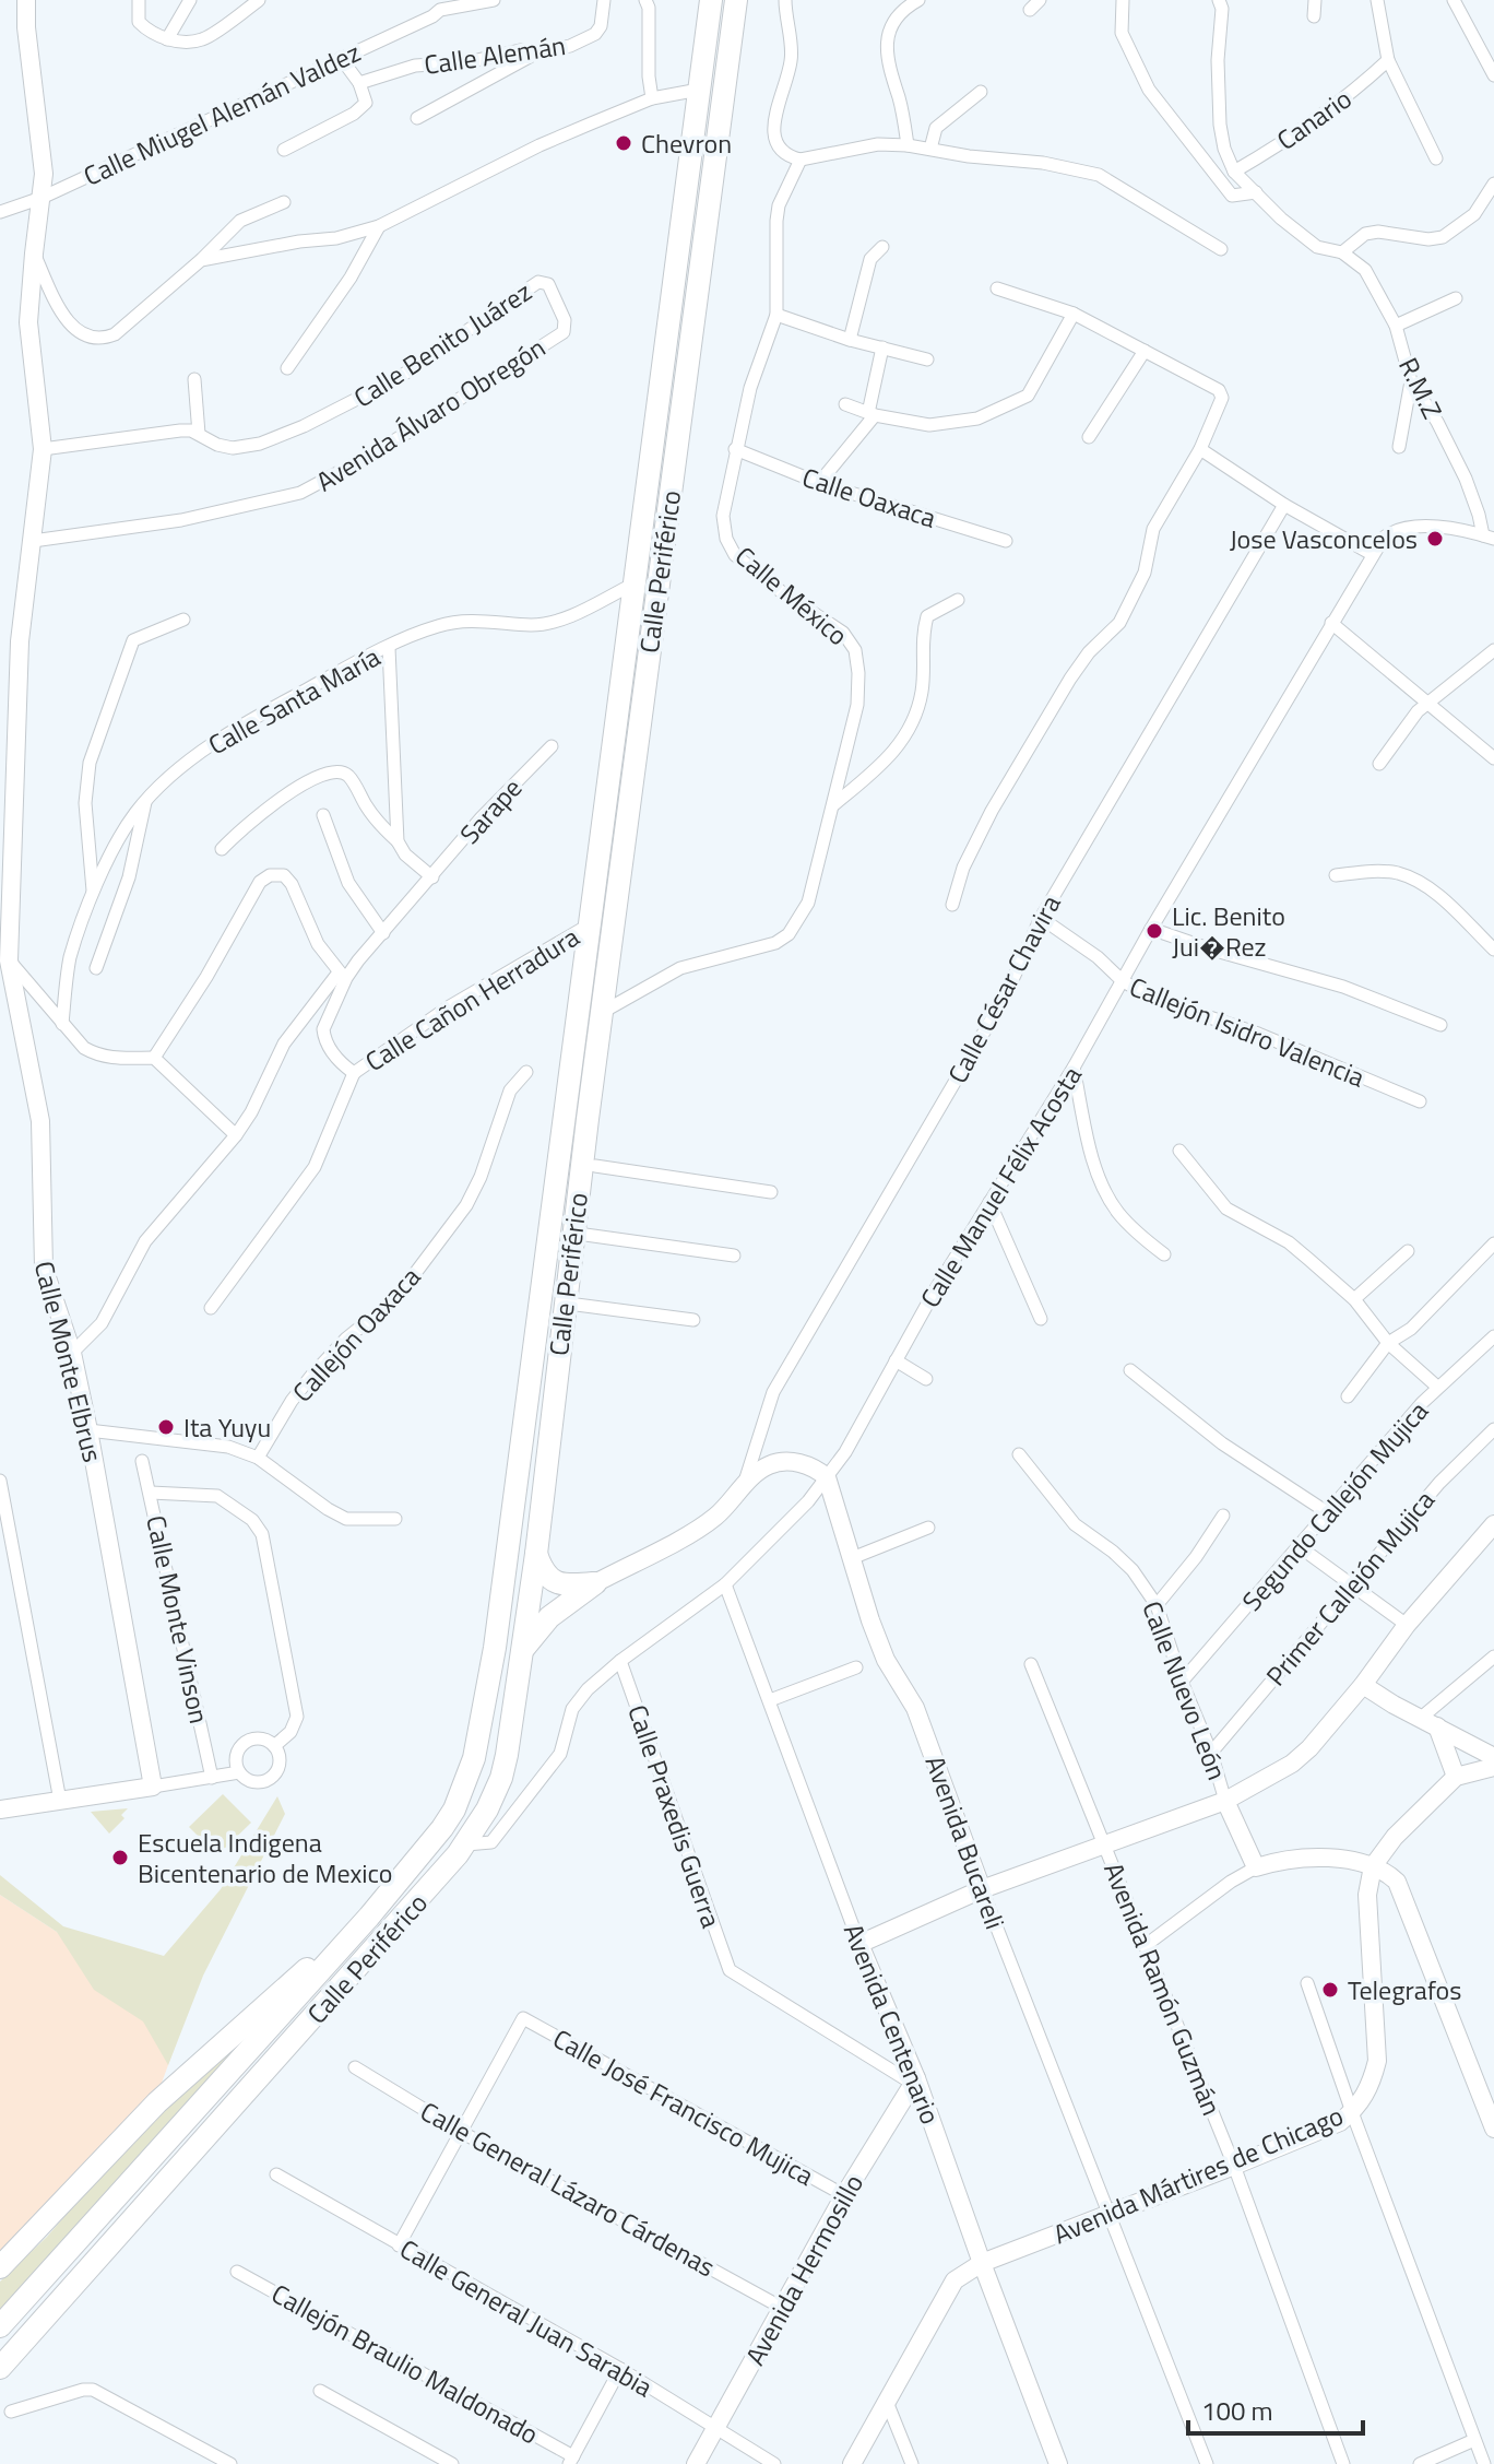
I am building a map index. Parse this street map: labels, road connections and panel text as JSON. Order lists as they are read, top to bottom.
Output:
{
  "streets": {
    "highway": ["Calle Periférico"],
    "street": [
      "Calle Alemán",
      "Calle Miugel Alemán Valdez",
      "Canario",
      "Calle Benito Juárez",
      "R.M.Z",
      "Avenida Álvaro Obregón",
      "Calle Oaxaca",
      "Calle México",
      "Calle Santa María",
      "Sarape",
      "Calle César Chavira",
      "Calle Cañon Herradura",
      "Callejón Isidro Valencia",
      "Calle Manuel Félix Acosta",
      "Callejón Oaxaca",
      "Calle Monte Elbrus",
      "Segundo Callejón Mujica",
      "Primer Callejón Mujica",
      "Calle Monte Vinson",
      "Calle Nuevo León",
      "Calle Praxedis Guerra",
      "Avenida Bucareli",
      "Avenida Ramón Guzmán",
      "Avenida Centenario",
      "Calle José Francisco Mujica",
      "Avenida Mártires de Chicago",
      "Calle General Lázaro Cárdenas",
      "Avenida Hermosillo",
      "Calle General Juan Sarabia",
      "Callejón Braulio Maldonado"
    ]
  },
  "crossings": [
    ["Calle Miugel Alemán Valdez", "Calle Monte Elbrus"],
    ["Calle Benito Juárez", "Avenida Álvaro Obregón"],
    ["Calle Benito Juárez", "Calle Monte Elbrus"],
    ["R.M.Z", "Calle Manuel Félix Acosta"],
    ["Avenida Álvaro Obregón", "Calle Monte Elbrus"],
    ["Calle Oaxaca", "Calle México"],
    ["Calle Periférico", "Calle México"],
    ["Calle Periférico", "Calle Santa María"],
    ["Calle Periférico", "Calle Cañon Herradura"],
    ["Calle Periférico", "Calle Manuel Félix Acosta"],
    ["Calle César Chavira", "Callejón Isidro Valencia"],
    ["Callejón Isidro Valencia", "Calle Manuel Félix Acosta"],
    ["Calle Manuel Félix Acosta", "Calle Praxedis Guerra"],
    ["Calle Manuel Félix Acosta", "Avenida Bucareli"],
    ["Calle Manuel Félix Acosta", "Avenida Centenario"],
    ["Segundo Callejón Mujica", "Calle Nuevo León"],
    ["Primer Callejón Mujica", "Calle Nuevo León"],
    ["Calle Praxedis Guerra", "Avenida Centenario"],
    ["Calle Praxedis Guerra", "Avenida Hermosillo"],
    ["Avenida Bucareli", "Avenida Mártires de Chicago"],
    ["Avenida Ramón Guzmán", "Avenida Mártires de Chicago"],
    ["Avenida Centenario", "Avenida Mártires de Chicago"],
    ["Avenida Centenario", "Avenida Hermosillo"],
    ["Calle José Francisco Mujica", "Calle General Lázaro Cárdenas"],
    ["Calle José Francisco Mujica", "Avenida Hermosillo"],
    ["Calle General Lázaro Cárdenas", "Avenida Hermosillo"],
    ["Avenida Hermosillo", "Calle General Juan Sarabia"]
  ],
  "places": [
    "Chevron",
    "Jose Vasconcelos",
    "Lic. Benito Jui�Rez",
    "Ita Yuyu",
    "Escuela Indigena Bicentenario de Mexico",
    "Telegrafos"
  ],
  "scale_bar": "100 m"
}
